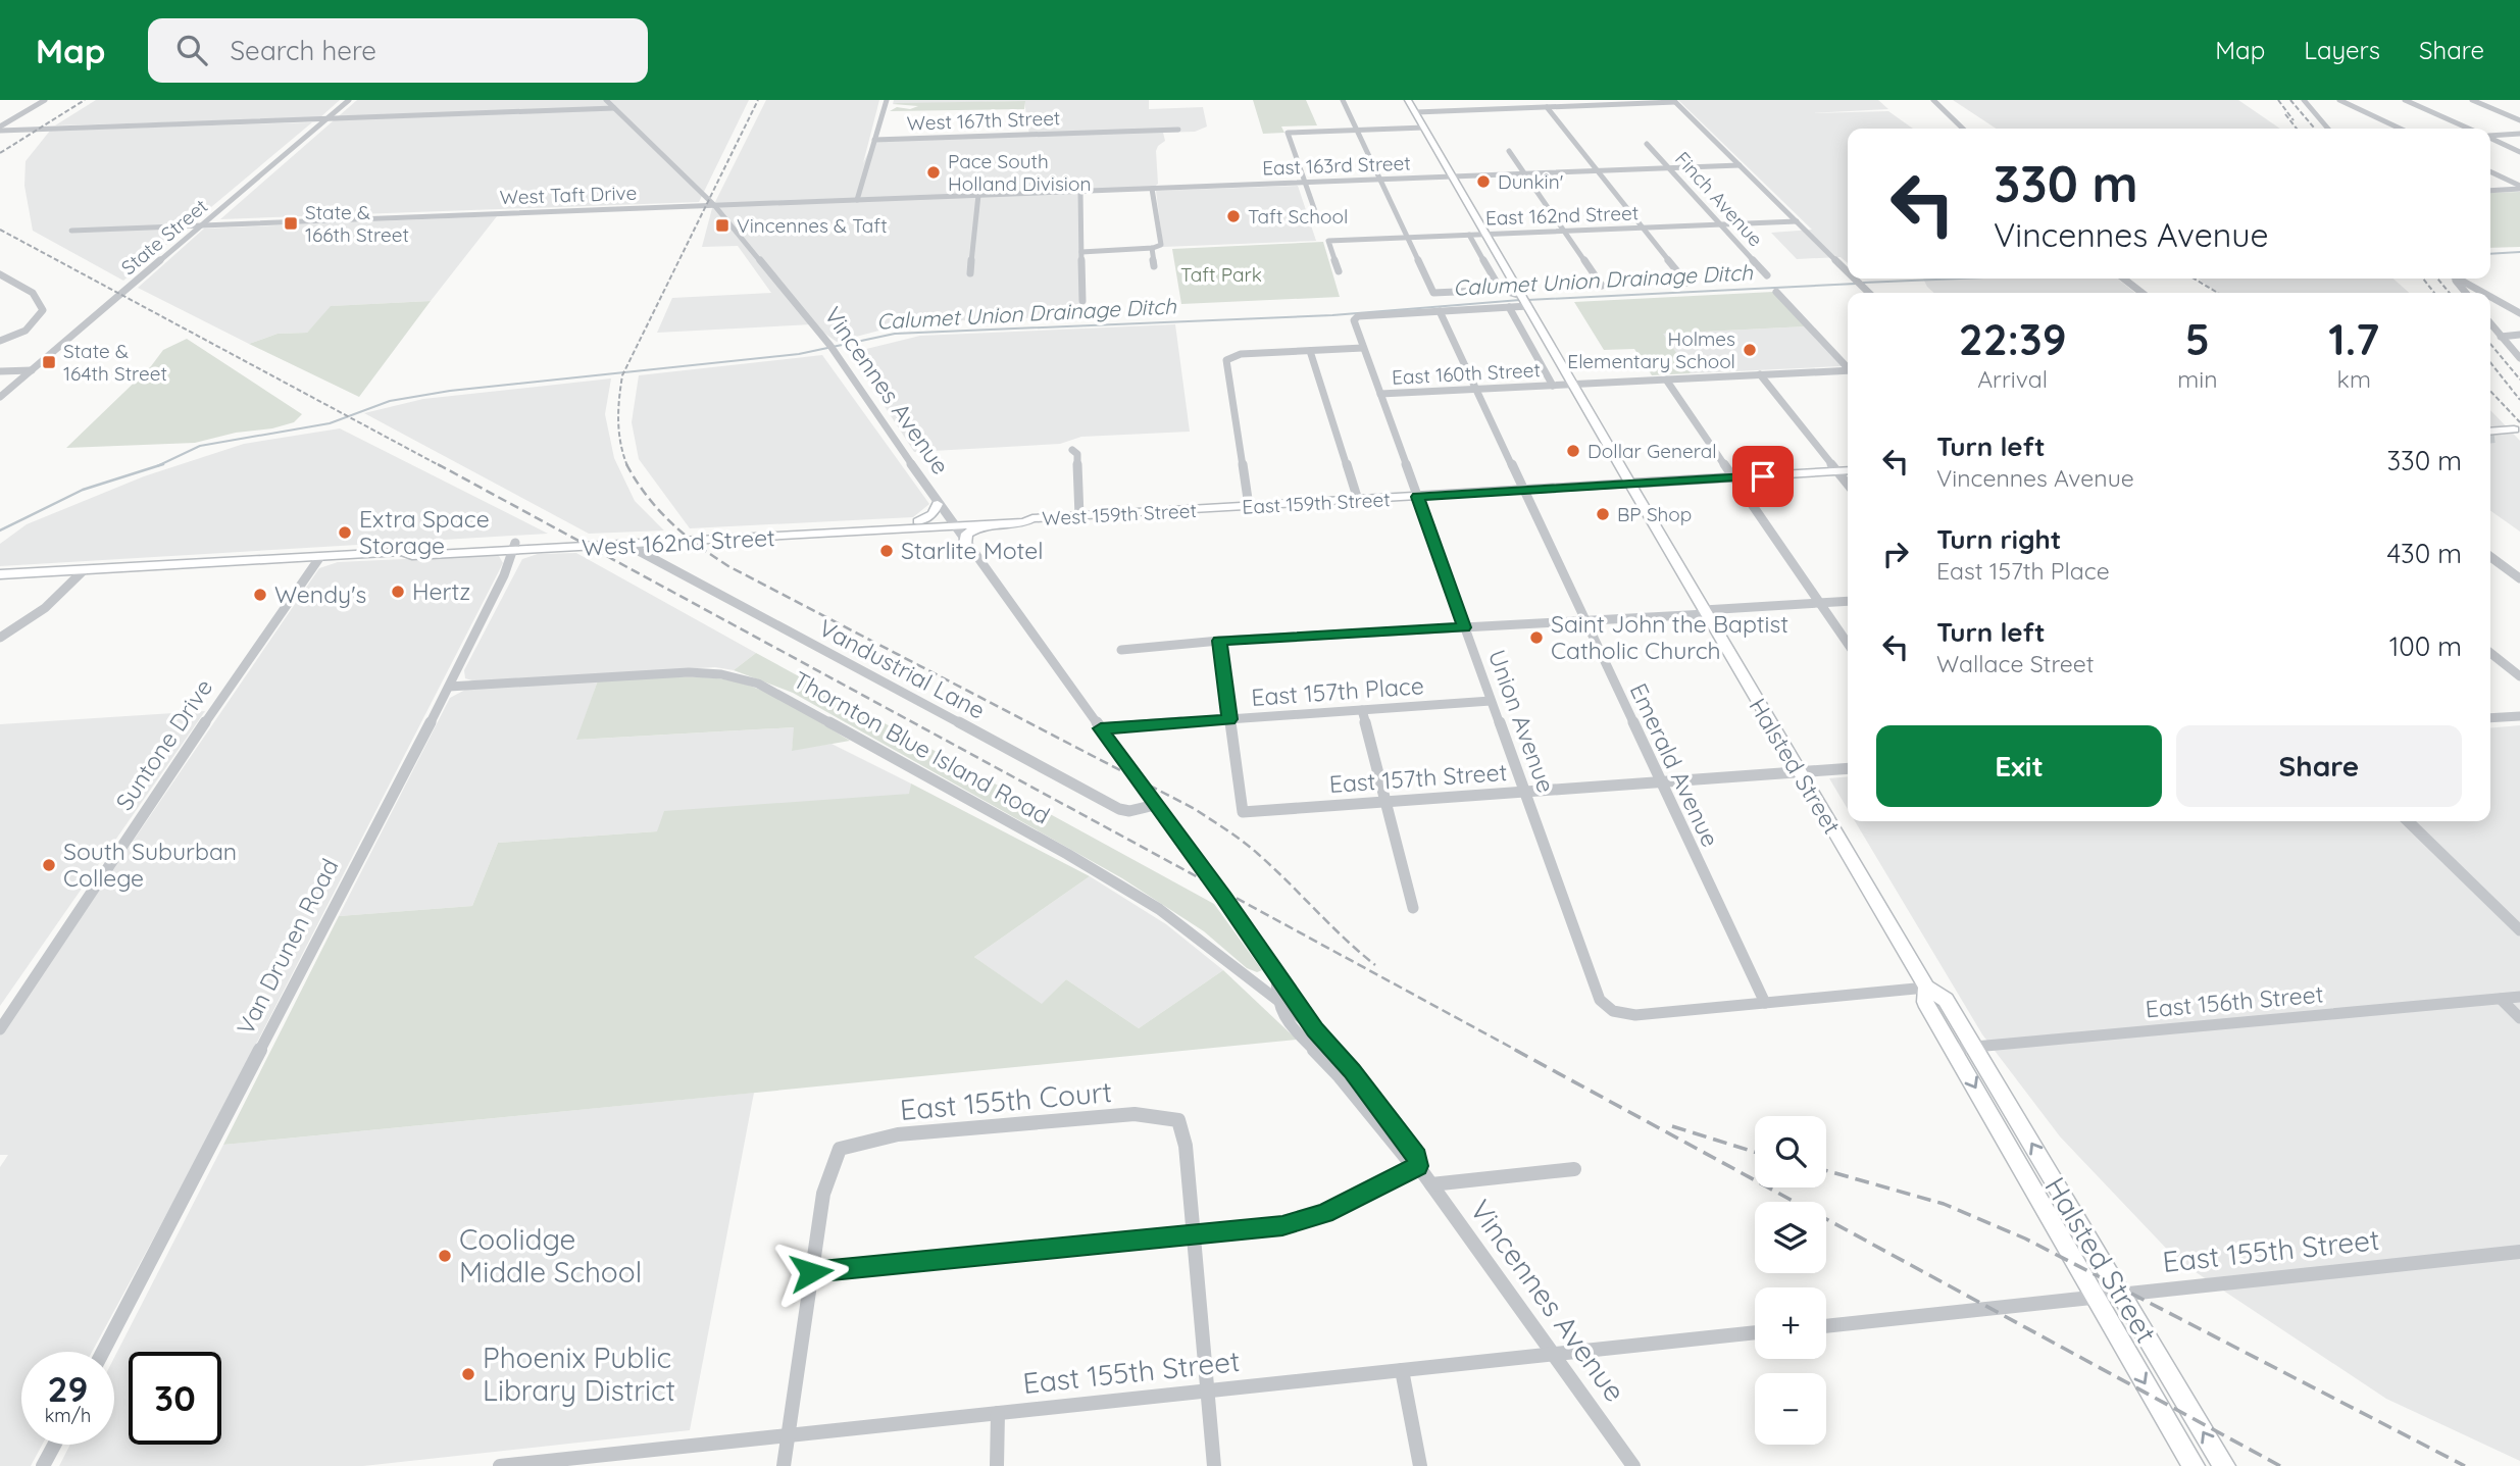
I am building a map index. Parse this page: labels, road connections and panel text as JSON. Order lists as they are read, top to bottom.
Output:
{
  "streets": {
    "main road": [
      "East 159th Street",
      "West 159th Street",
      "West 162nd Street",
      "Halsted Street"
    ],
    "street": [
      "West 167th Street",
      "East 163rd Street",
      "West Taft Drive",
      "Finch Avenue",
      "East 162nd Street",
      "State Street",
      "East 160th Street",
      "Vincennes Avenue",
      "Vandustrial Lane",
      "East 157th Place",
      "Union Avenue",
      "Suntone Drive",
      "Thornton Blue Island Road",
      "Emerald Avenue",
      "East 157th Street",
      "Van Drunen Road",
      "East 156th Street",
      "East 155th Court",
      "East 155th Street"
    ]
  },
  "crossings": [
    ["East 163rd Street", "West Taft Drive"],
    ["East 163rd Street", "Finch Avenue"],
    ["East 163rd Street", "Halsted Street"],
    ["West Taft Drive", "State Street"],
    ["West Taft Drive", "Vincennes Avenue"],
    ["Finch Avenue", "East 162nd Street"],
    ["East 162nd Street", "Halsted Street"],
    ["East 160th Street", "Union Avenue"],
    ["East 160th Street", "Emerald Avenue"],
    ["East 160th Street", "Halsted Street"],
    ["Vincennes Avenue", "West 159th Street"],
    ["Vincennes Avenue", "West 162nd Street"],
    ["Vincennes Avenue", "Vandustrial Lane"],
    ["Vincennes Avenue", "East 157th Place"],
    ["Vincennes Avenue", "Thornton Blue Island Road"],
    ["Vincennes Avenue", "East 155th Street"],
    ["East 159th Street", "West 159th Street"],
    ["East 159th Street", "Union Avenue"],
    ["East 159th Street", "Emerald Avenue"],
    ["East 159th Street", "Halsted Street"],
    ["West 159th Street", "West 162nd Street"],
    ["West 162nd Street", "Vandustrial Lane"],
    ["West 162nd Street", "Suntone Drive"],
    ["West 162nd Street", "Van Drunen Road"],
    ["East 157th Place", "Union Avenue"],
    ["East 157th Place", "East 157th Street"],
    ["Union Avenue", "Emerald Avenue"],
    ["Union Avenue", "East 157th Street"],
    ["Thornton Blue Island Road", "Van Drunen Road"],
    ["Emerald Avenue", "East 157th Street"],
    ["Halsted Street", "East 157th Street"],
    ["Halsted Street", "East 156th Street"],
    ["Halsted Street", "East 155th Street"]
  ],
  "water": ["Calumet Union Drainage Ditch"],
  "parks": ["Taft Park"],
  "places": {
    "other": [
      "Pace South Holland Division",
      "Dunkin'",
      "Taft School",
      "Holmes Elementary School",
      "Dollar General",
      "BP Shop",
      "Extra Space Storage",
      "Starlite Motel",
      "Hertz",
      "Wendy's",
      "Saint John the Baptist Catholic Church",
      "South Suburban College",
      "Coolidge Middle School",
      "Phoenix Public Library District"
    ],
    "transit": ["State & 166th Street", "Vincennes & Taft", "State & 164th Street"]
  },
  "page": {
    "header": "Map",
    "search": "Search here",
    "nav": ["Map", "Layers", "Share"],
    "turn": ["330 m", "Vincennes Avenue"],
    "eta": [
      "22:39",
      "Arrival",
      "5",
      "min",
      "1.7",
      "km"
    ],
    "list": [
      {
        "name": "Turn left",
        "note": "Vincennes Avenue",
        "value": "330 m"
      },
      {
        "name": "Turn right",
        "note": "East 157th Place",
        "value": "430 m"
      },
      {
        "name": "Turn left",
        "note": "Wallace Street",
        "value": "100 m"
      }
    ],
    "buttons": ["Exit", "Share"],
    "map_buttons": ["+", "−"],
    "speed": "29 km/h",
    "limit": "30"
  }
}
